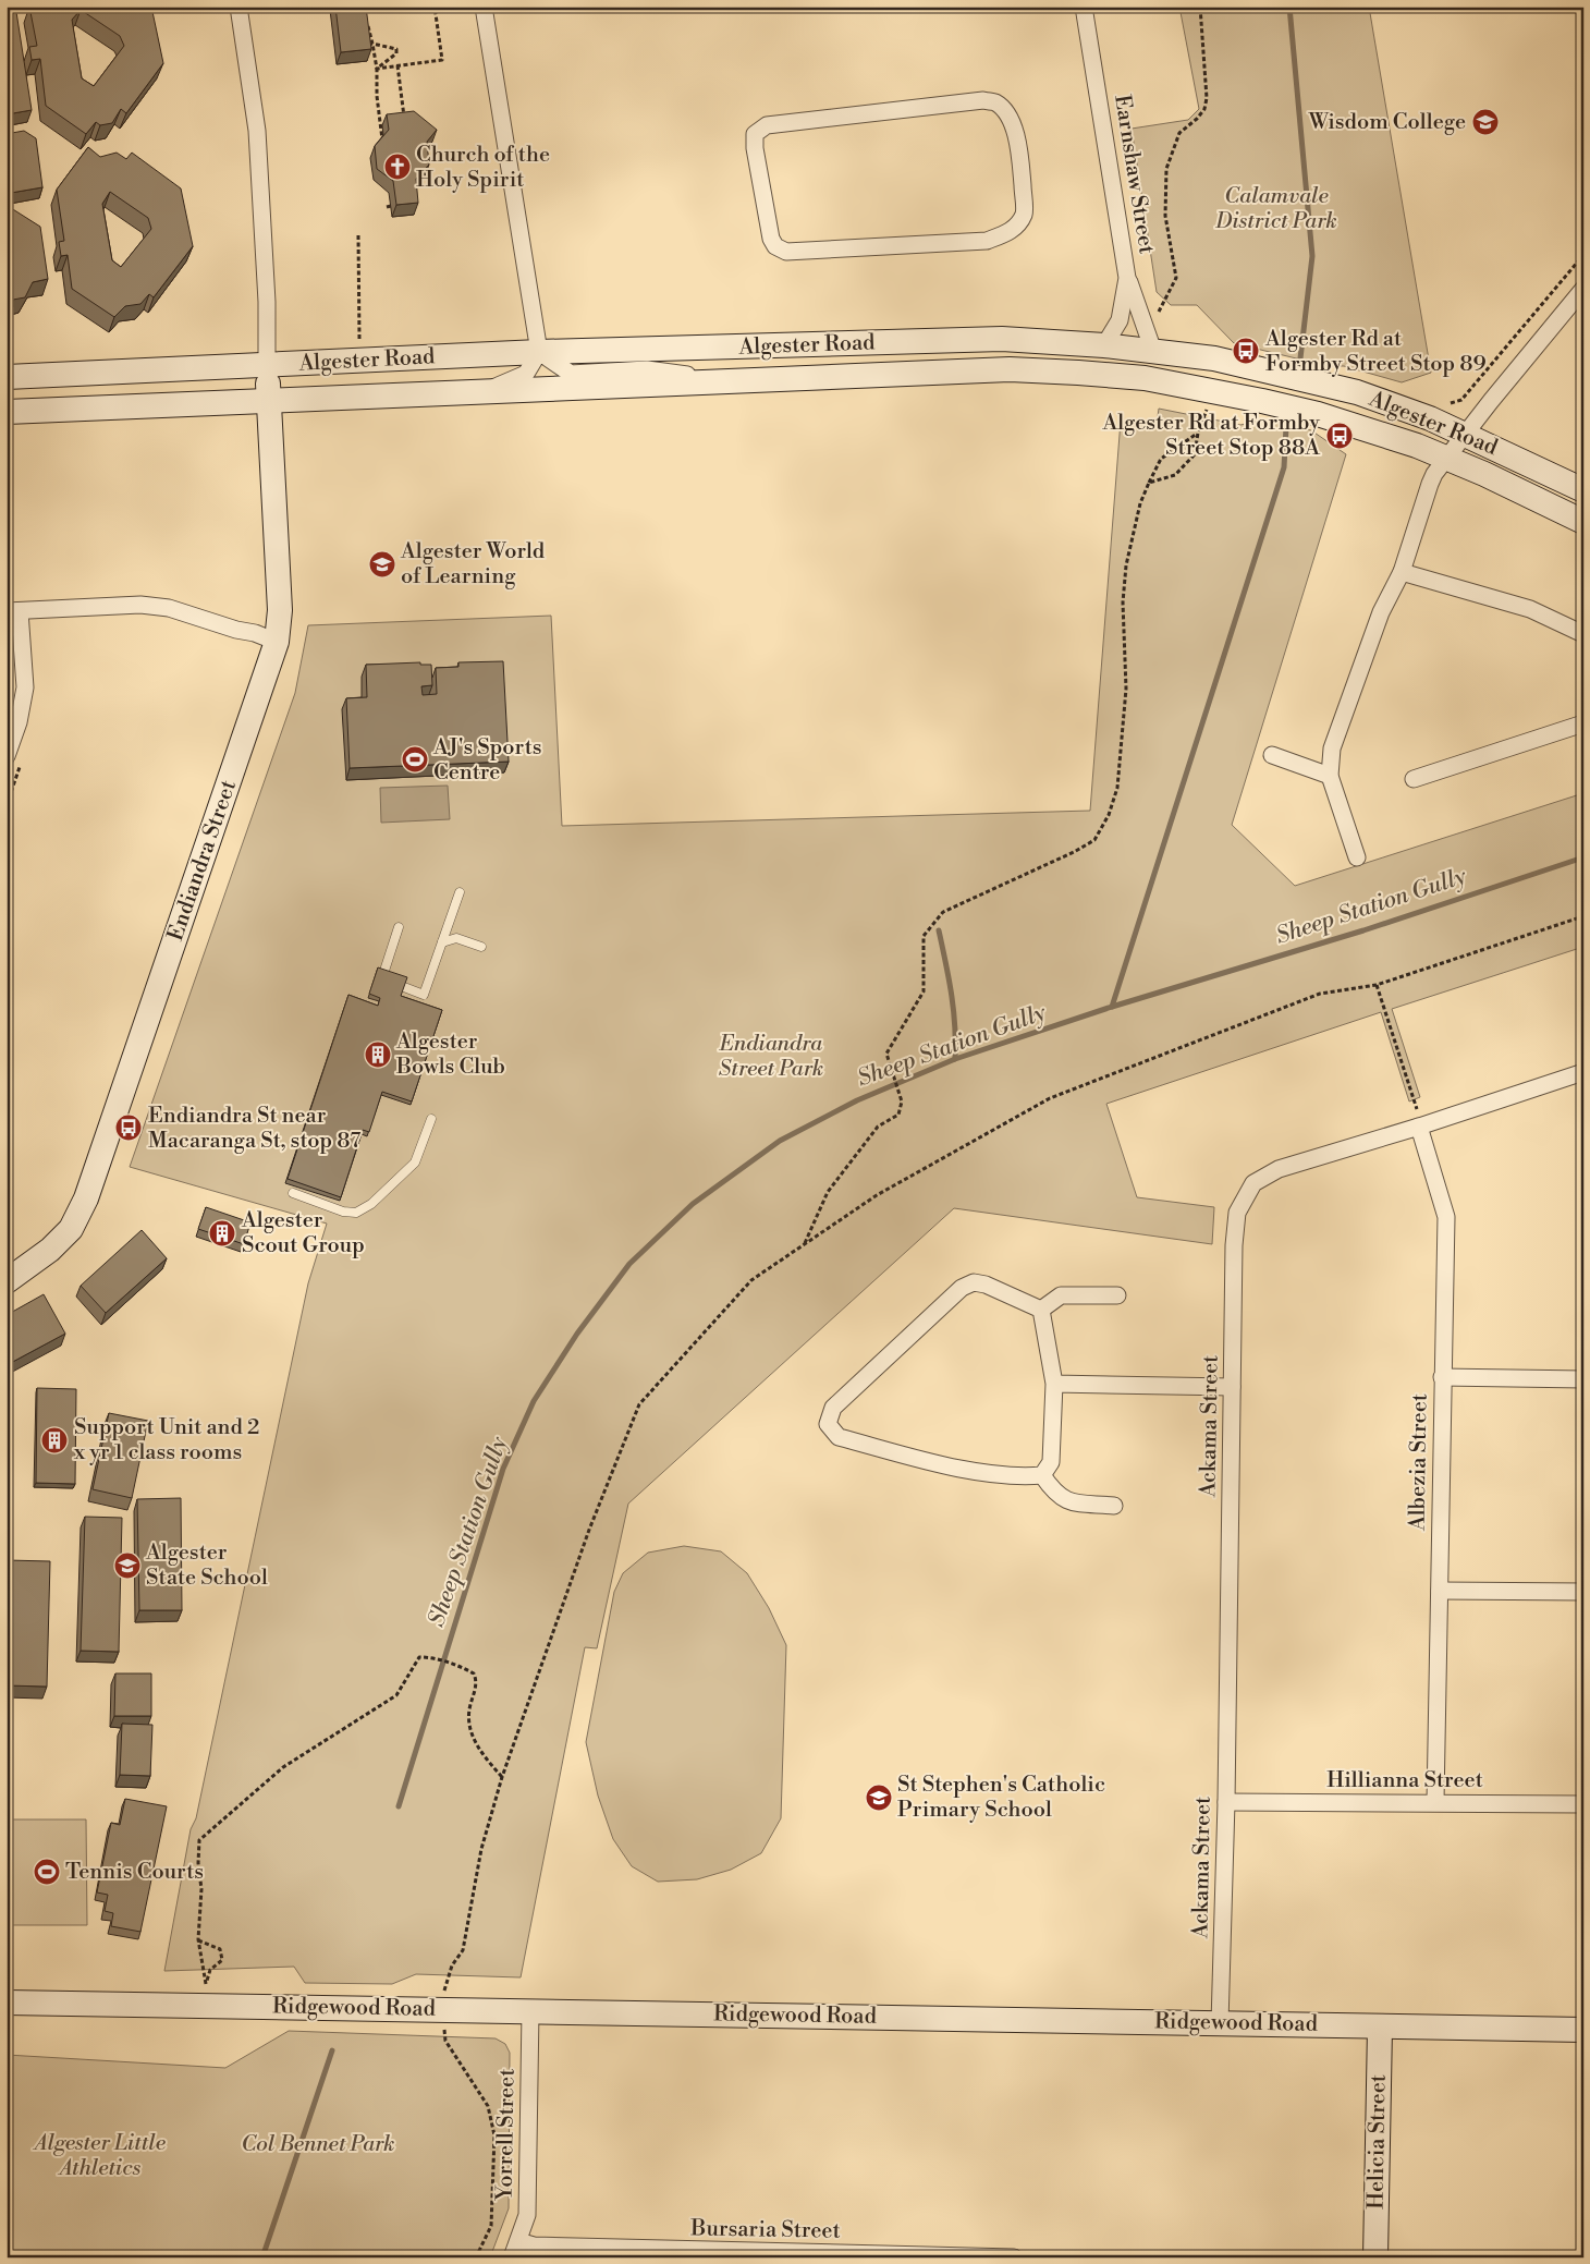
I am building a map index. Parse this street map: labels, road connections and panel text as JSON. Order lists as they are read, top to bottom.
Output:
{
  "streets": {
    "main road": [
      "Algester Road",
      "Endiandra Street",
      "Ridgewood Road",
      "Helicia Street"
    ],
    "street": [
      "Earnshaw Street",
      "Ackama Street",
      "Albezia Street",
      "Hillianna Street",
      "Yorrell Street",
      "Bursaria Street"
    ]
  },
  "crossings": [
    ["Earnshaw Street", "Algester Road"],
    ["Algester Road", "Endiandra Street"],
    ["Ackama Street", "Albezia Street"],
    ["Ackama Street", "Hillianna Street"],
    ["Ackama Street", "Ridgewood Road"],
    ["Albezia Street", "Hillianna Street"],
    ["Ridgewood Road", "Yorrell Street"],
    ["Ridgewood Road", "Helicia Street"],
    ["Yorrell Street", "Bursaria Street"]
  ],
  "water": ["Sheep Station Gully"],
  "parks": [
    "Calamvale District Park",
    "Endiandra Street Park",
    "Algester Little Athletics",
    "Col Bennet Park"
  ],
  "places": {
    "school or university": [
      "Wisdom College",
      "Algester World of Learning",
      "Algester State School",
      "St Stephen's Catholic Primary School"
    ],
    "church": ["Church of the Holy Spirit"],
    "bus stop": ["Algester Rd at Formby Street Stop 89", "Algester Rd at Formby Street Stop 88A", "Endiandra St near Macaranga St, stop 87"],
    "sports": ["AJ's Sports Centre", "Tennis Courts"],
    "building": ["Algester Bowls Club", "Algester Scout Group", "Support Unit and 2 x yr 1 class rooms"]
  }
}
